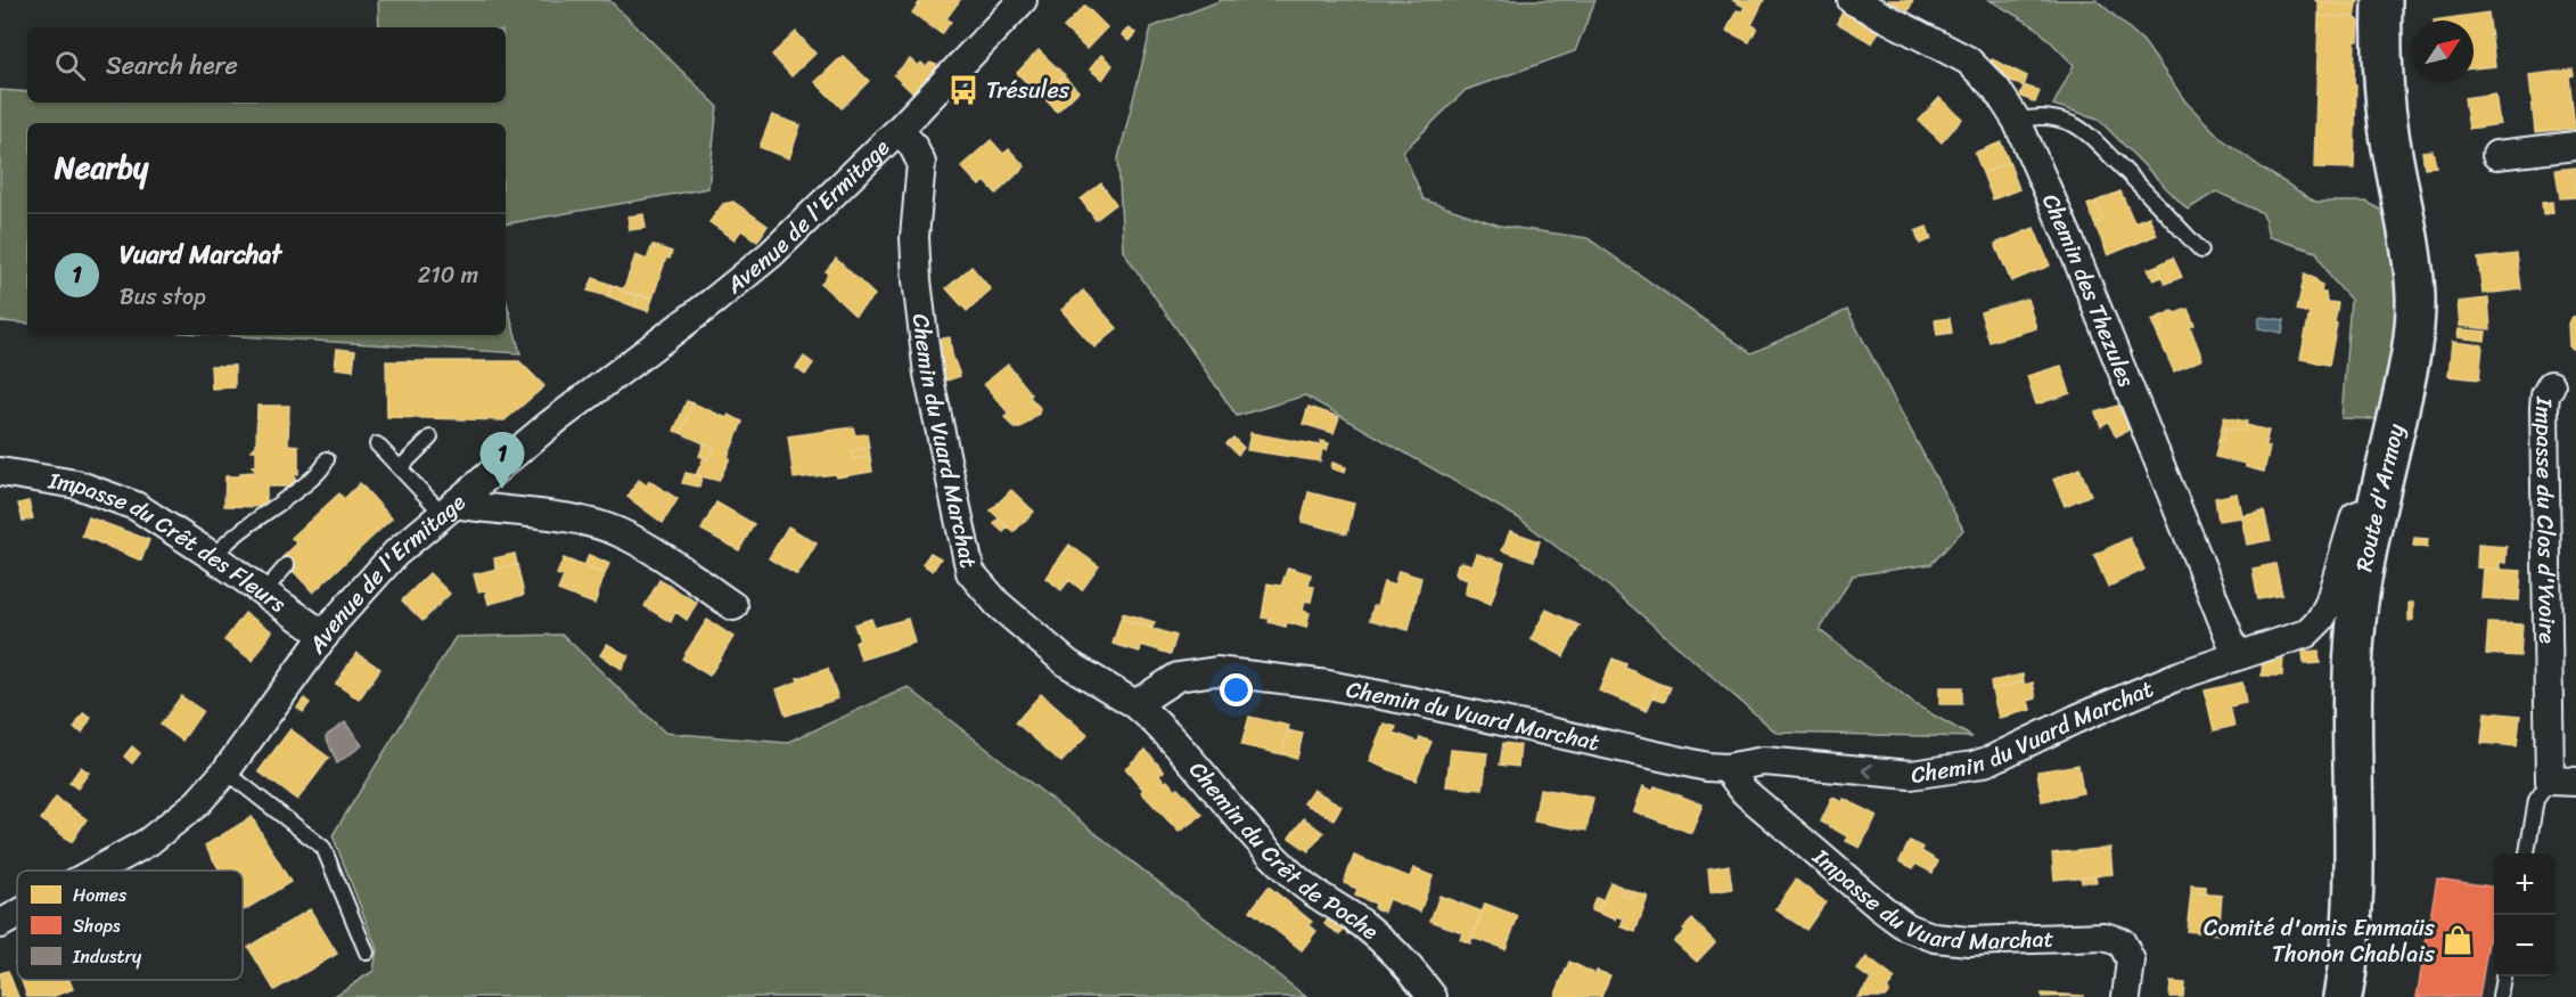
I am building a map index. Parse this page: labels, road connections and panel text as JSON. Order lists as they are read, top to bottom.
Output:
{
  "streets": {
    "main road": ["Route d'Armoy"],
    "street": [
      "Avenue de l'Ermitage",
      "Chemin des Thezules",
      "Chemin du Vuard Marchat",
      "Impasse du Clos d'Yvoire",
      "Impasse du Crêt des Fleurs",
      "Chemin du Crêt de Poche",
      "Impasse du Vuard Marchat"
    ]
  },
  "crossings": [
    ["Avenue de l'Ermitage", "Chemin du Vuard Marchat"],
    ["Avenue de l'Ermitage", "Impasse du Crêt des Fleurs"],
    ["Chemin des Thezules", "Chemin du Vuard Marchat"],
    ["Chemin du Vuard Marchat", "Route d'Armoy"],
    ["Chemin du Vuard Marchat", "Chemin du Crêt de Poche"],
    ["Chemin du Vuard Marchat", "Impasse du Vuard Marchat"]
  ],
  "places": {
    "bus stop": ["Trésules"],
    "shop": ["Comité d'amis Emmaüs Thonon Chablais"]
  },
  "legend": ["Homes", "Shops", "Industry"],
  "north": "top right",
  "page": {
    "search": "Search here",
    "heading": "Nearby",
    "list": [
      {
        "mark": "1",
        "name": "Vuard Marchat",
        "note": "Bus stop",
        "value": "210 m"
      }
    ],
    "pins": "1",
    "map_buttons": ["+", "−"]
  }
}
